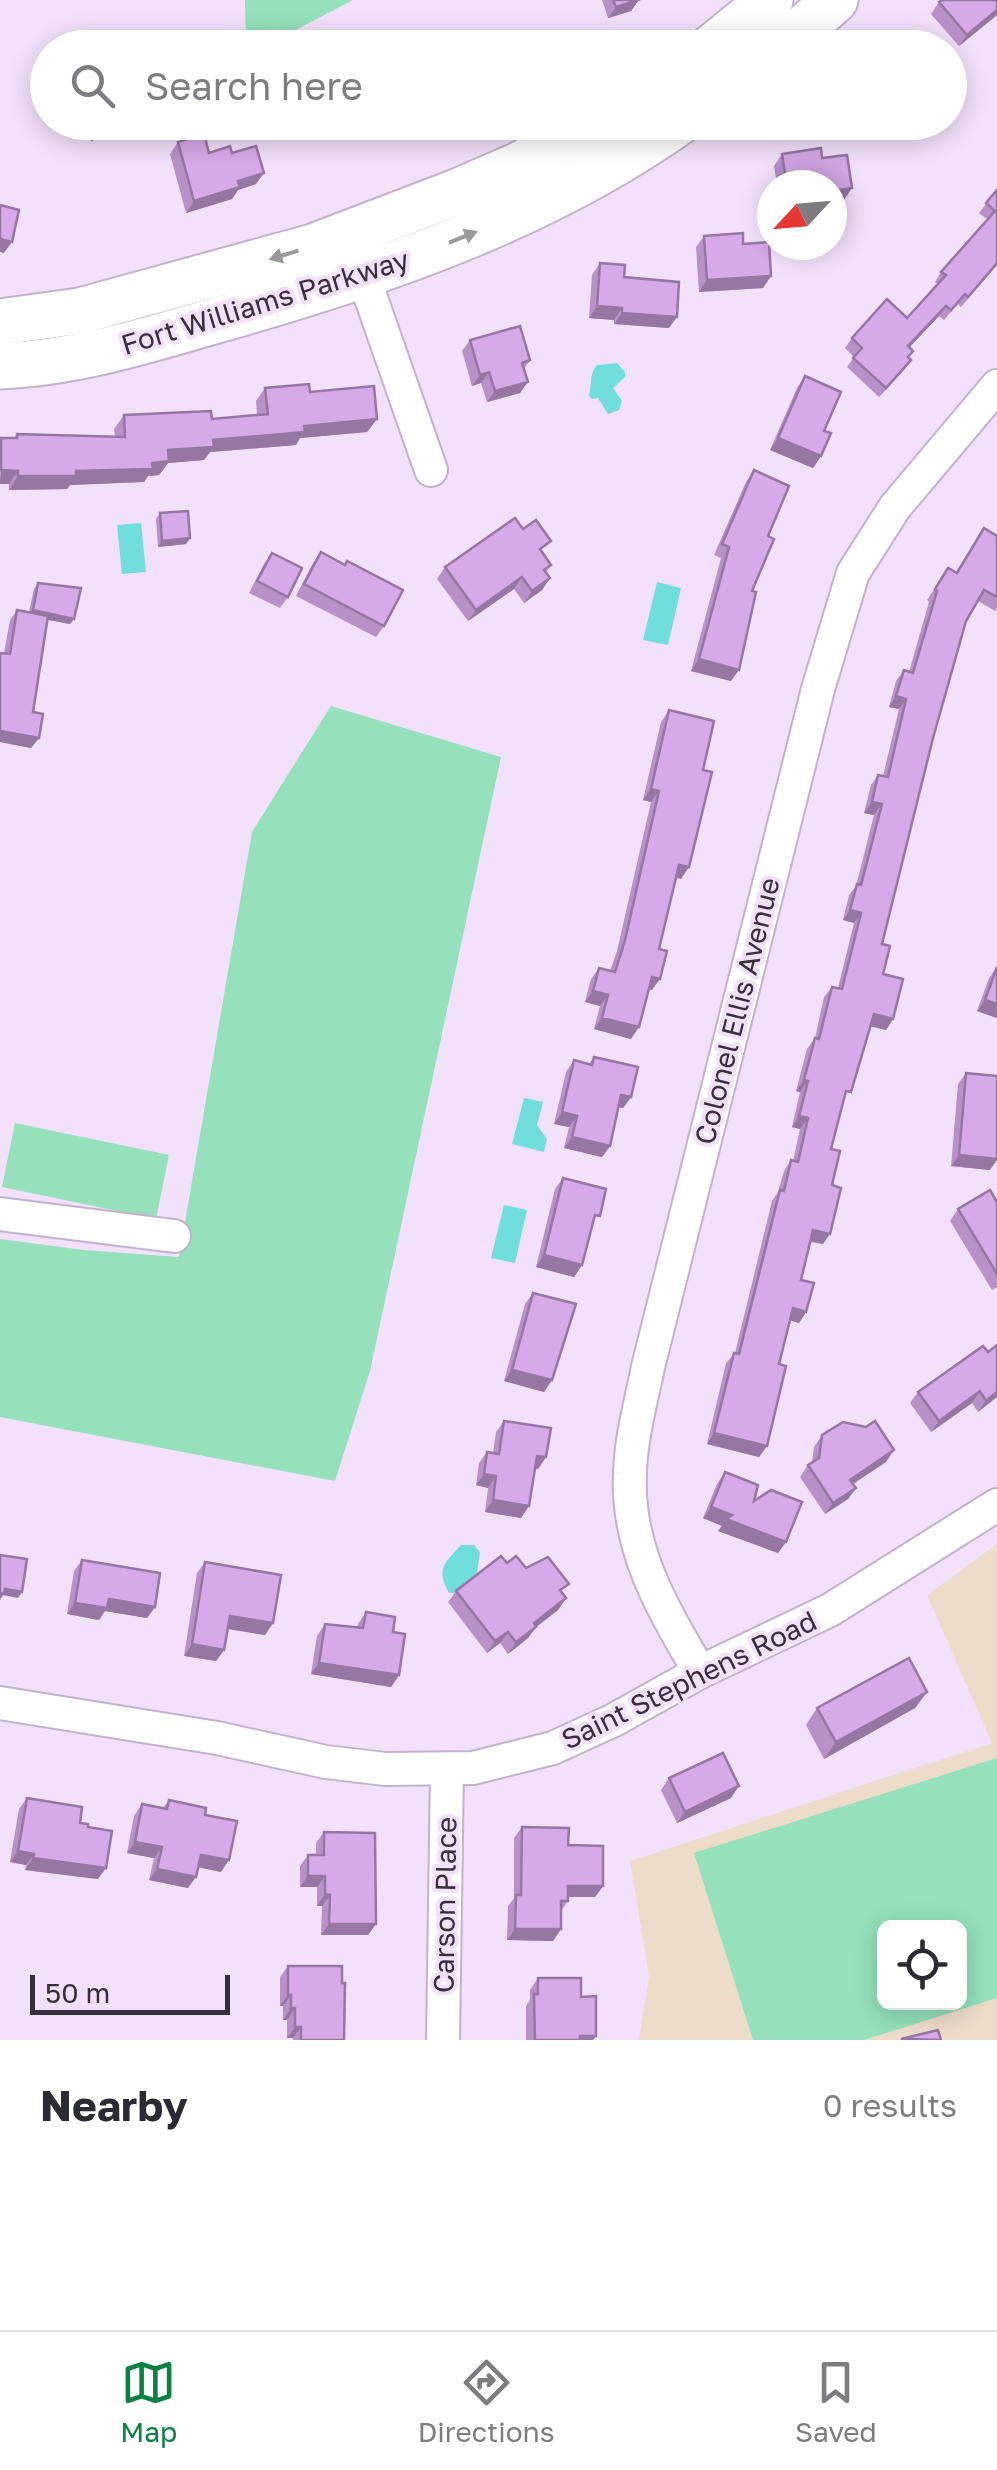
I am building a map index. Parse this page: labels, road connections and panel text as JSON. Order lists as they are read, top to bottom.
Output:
{
  "streets": {
    "street": [
      "Fort Williams Parkway",
      "Colonel Ellis Avenue",
      "Saint Stephens Road",
      "Carson Place"
    ]
  },
  "crossings": [
    ["Colonel Ellis Avenue", "Saint Stephens Road"],
    ["Saint Stephens Road", "Carson Place"]
  ],
  "scale_bar": "50 m",
  "north": "bottom left",
  "page": {
    "search": "Search here",
    "scale": "50 m",
    "heading": ["Nearby", "0 results"],
    "nav": ["Map", "Directions", "Saved"]
  }
}
